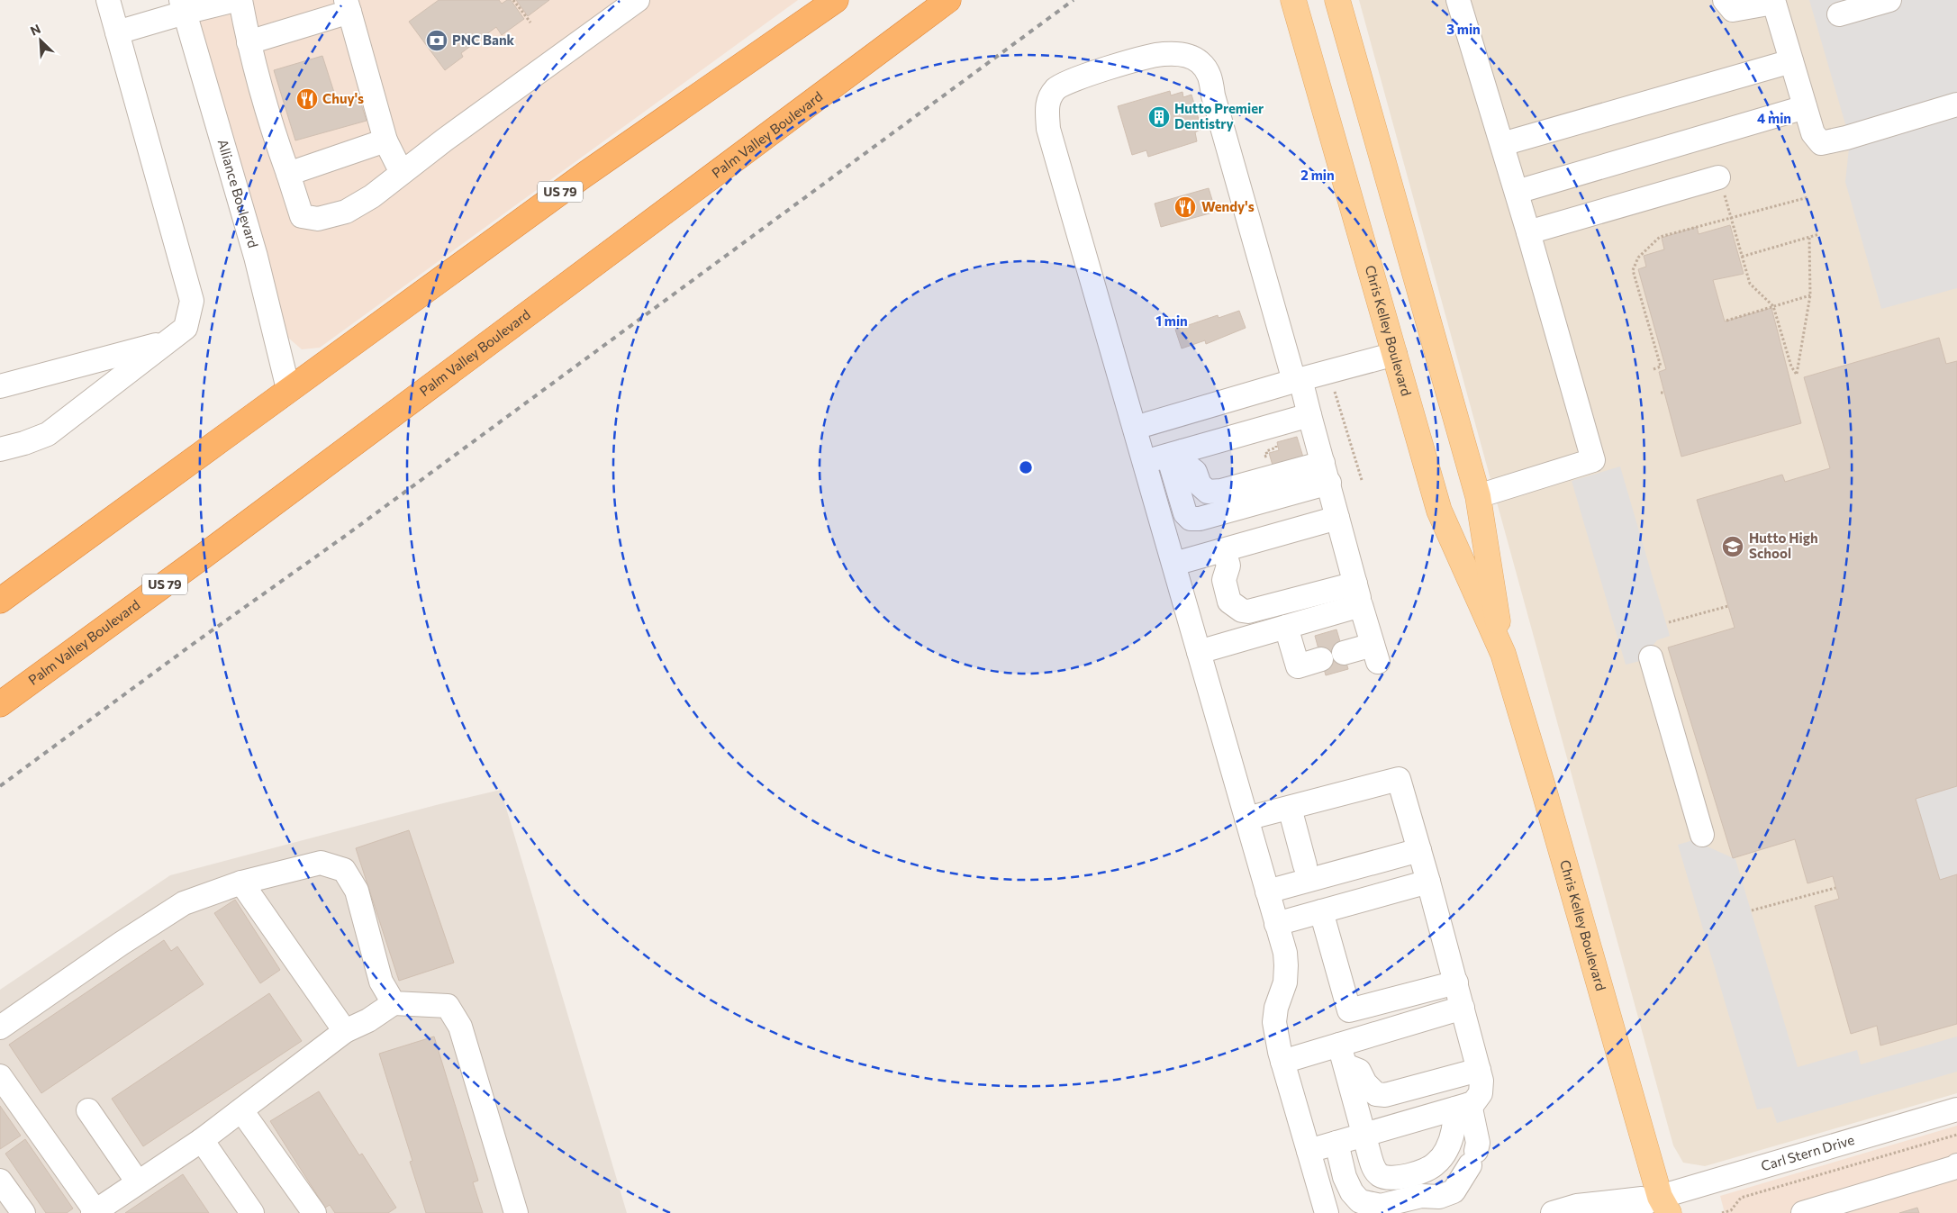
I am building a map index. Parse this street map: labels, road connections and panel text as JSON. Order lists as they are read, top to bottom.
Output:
{
  "streets": {
    "highway": ["Palm Valley Boulevard", "US 79"],
    "main road": ["Chris Kelley Boulevard"],
    "street": ["Alliance Boulevard", "Carl Stern Drive"]
  },
  "crossings": [
    ["US 79", "Alliance Boulevard"],
    ["Chris Kelley Boulevard", "Carl Stern Drive"]
  ],
  "places": {
    "bank": ["PNC Bank"],
    "restaurant": ["Chuy's", "Wendy's"],
    "building": ["Hutto Premier Dentistry"],
    "school or university": ["Hutto High School"]
  },
  "north": "top left",
  "rings": [
    "3 min",
    "4 min",
    "2 min",
    "1 min"
  ]
}
